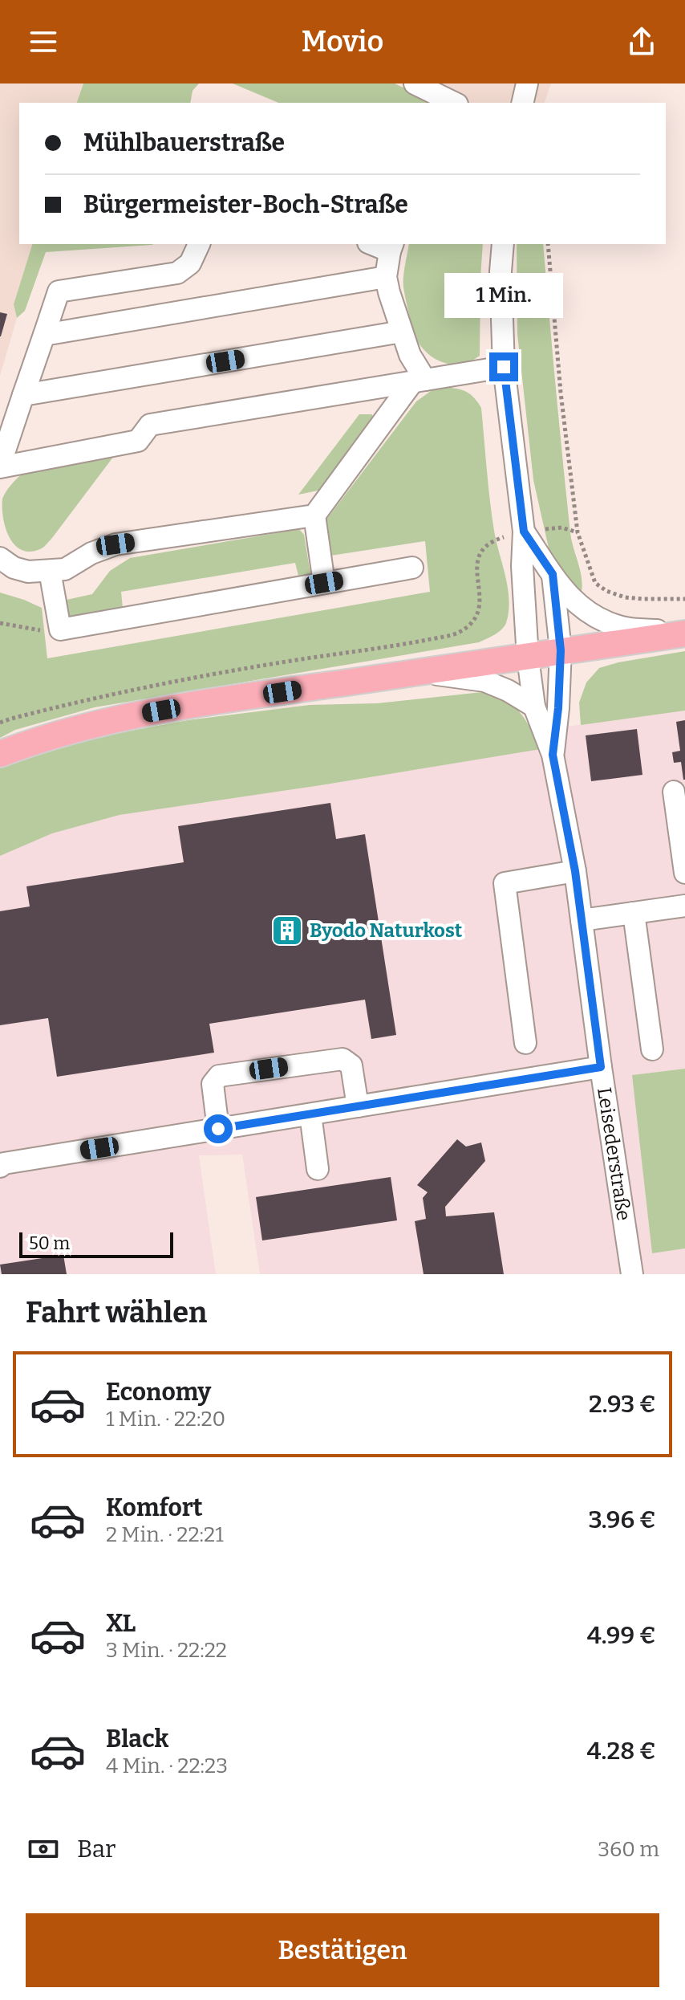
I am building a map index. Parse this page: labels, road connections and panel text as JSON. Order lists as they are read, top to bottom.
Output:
{
  "streets": {
    "street": ["Leisederstraße"]
  },
  "places": {
    "building": ["Byodo Naturkost"]
  },
  "scale_bar": "50 m",
  "page": {
    "header": "Movio",
    "banner": ["Mühlbauerstraße", "Bürgermeister-Boch-Straße"],
    "bubble": "1 Min.",
    "scale": "50 m",
    "heading": "Fahrt wählen",
    "list": [
      {
        "name": "Economy",
        "note": "1 Min. · 22:20",
        "value": "2.93 €"
      },
      {
        "name": "Komfort",
        "note": "2 Min. · 22:21",
        "value": "3.96 €"
      },
      {
        "name": "XL",
        "note": "3 Min. · 22:22",
        "value": "4.99 €"
      },
      {
        "name": "Black",
        "note": "4 Min. · 22:23",
        "value": "4.28 €"
      }
    ],
    "pay": ["Bar", "360 m"],
    "buttons": "Bestätigen"
  }
}
